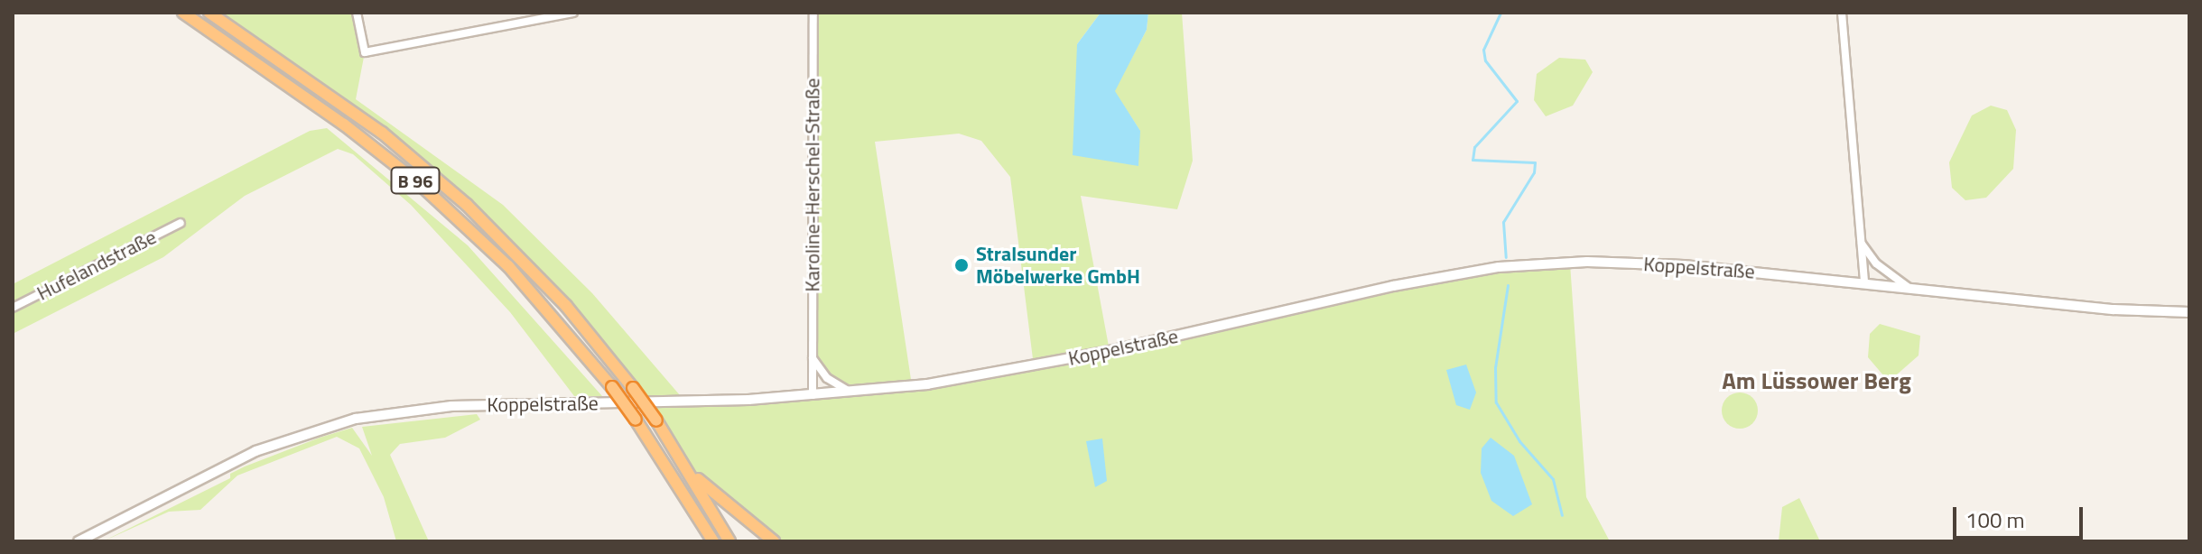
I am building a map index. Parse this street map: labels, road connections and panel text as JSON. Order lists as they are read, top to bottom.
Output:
{
  "streets": {
    "highway": ["B 96"],
    "street": ["Karoline-Herschel-Straße", "Hufelandstraße", "Koppelstraße"]
  },
  "crossings": [
    ["Karoline-Herschel-Straße", "Koppelstraße"]
  ],
  "districts": ["Am Lüssower Berg"],
  "places": ["Stralsunder Möbelwerke GmbH"],
  "scale_bar": "100 m"
}
